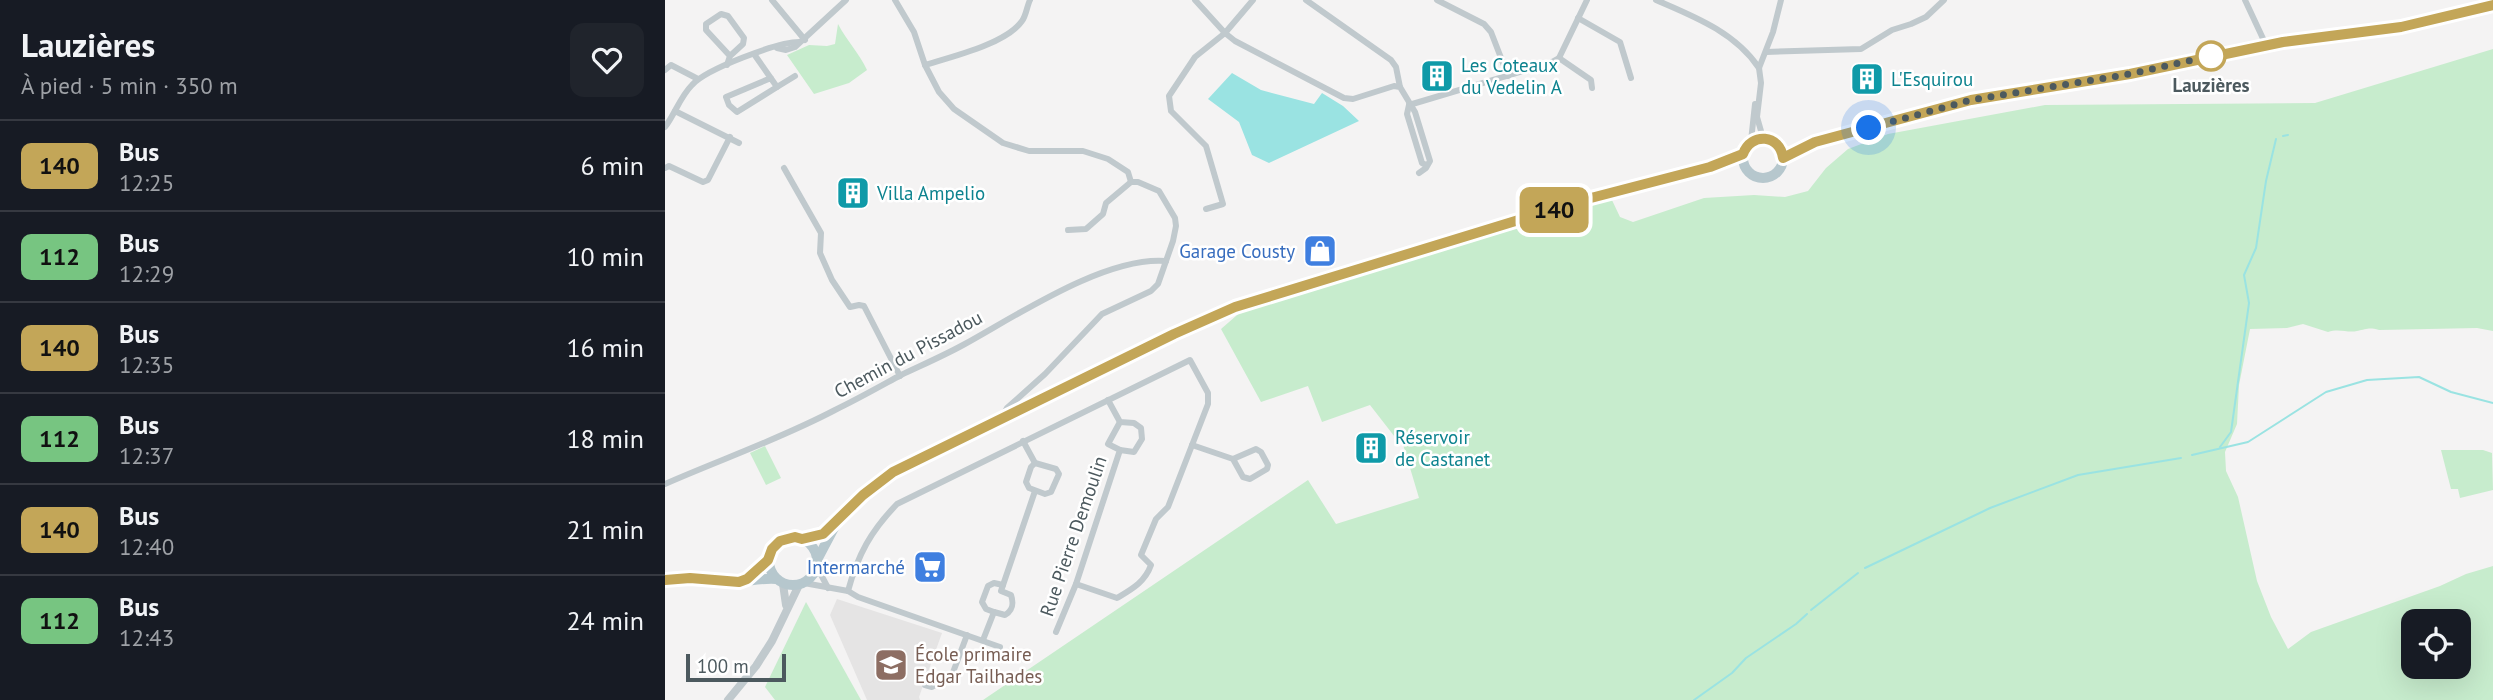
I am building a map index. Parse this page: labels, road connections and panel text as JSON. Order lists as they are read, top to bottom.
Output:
{
  "streets": {
    "street": ["Chemin du Pissadou", "Rue Pierre Demoulin"]
  },
  "places": {
    "other": ["Lauzières"],
    "building": [
      "Les Coteaux du Vedelin A",
      "L'Esquirou",
      "Villa Ampelio",
      "Réservoir de Castanet"
    ],
    "shop": ["Garage Cousty"],
    "supermarket": ["Intermarché"],
    "school or university": ["École primaire Edgar Tailhades"]
  },
  "lines": ["bus line 140"],
  "scale_bar": "100 m",
  "page": {
    "heading": ["Lauzières", "À pied · 5 min · 350 m"],
    "on_map": "140",
    "list": [
      {
        "mark": "140",
        "name": "Bus",
        "note": "12:25",
        "value": "6 min"
      },
      {
        "mark": "112",
        "name": "Bus",
        "note": "12:29",
        "value": "10 min"
      },
      {
        "mark": "140",
        "name": "Bus",
        "note": "12:35",
        "value": "16 min"
      },
      {
        "mark": "112",
        "name": "Bus",
        "note": "12:37",
        "value": "18 min"
      },
      {
        "mark": "140",
        "name": "Bus",
        "note": "12:40",
        "value": "21 min"
      },
      {
        "mark": "112",
        "name": "Bus",
        "note": "12:43",
        "value": "24 min"
      }
    ],
    "scale": "100 m"
  }
}
